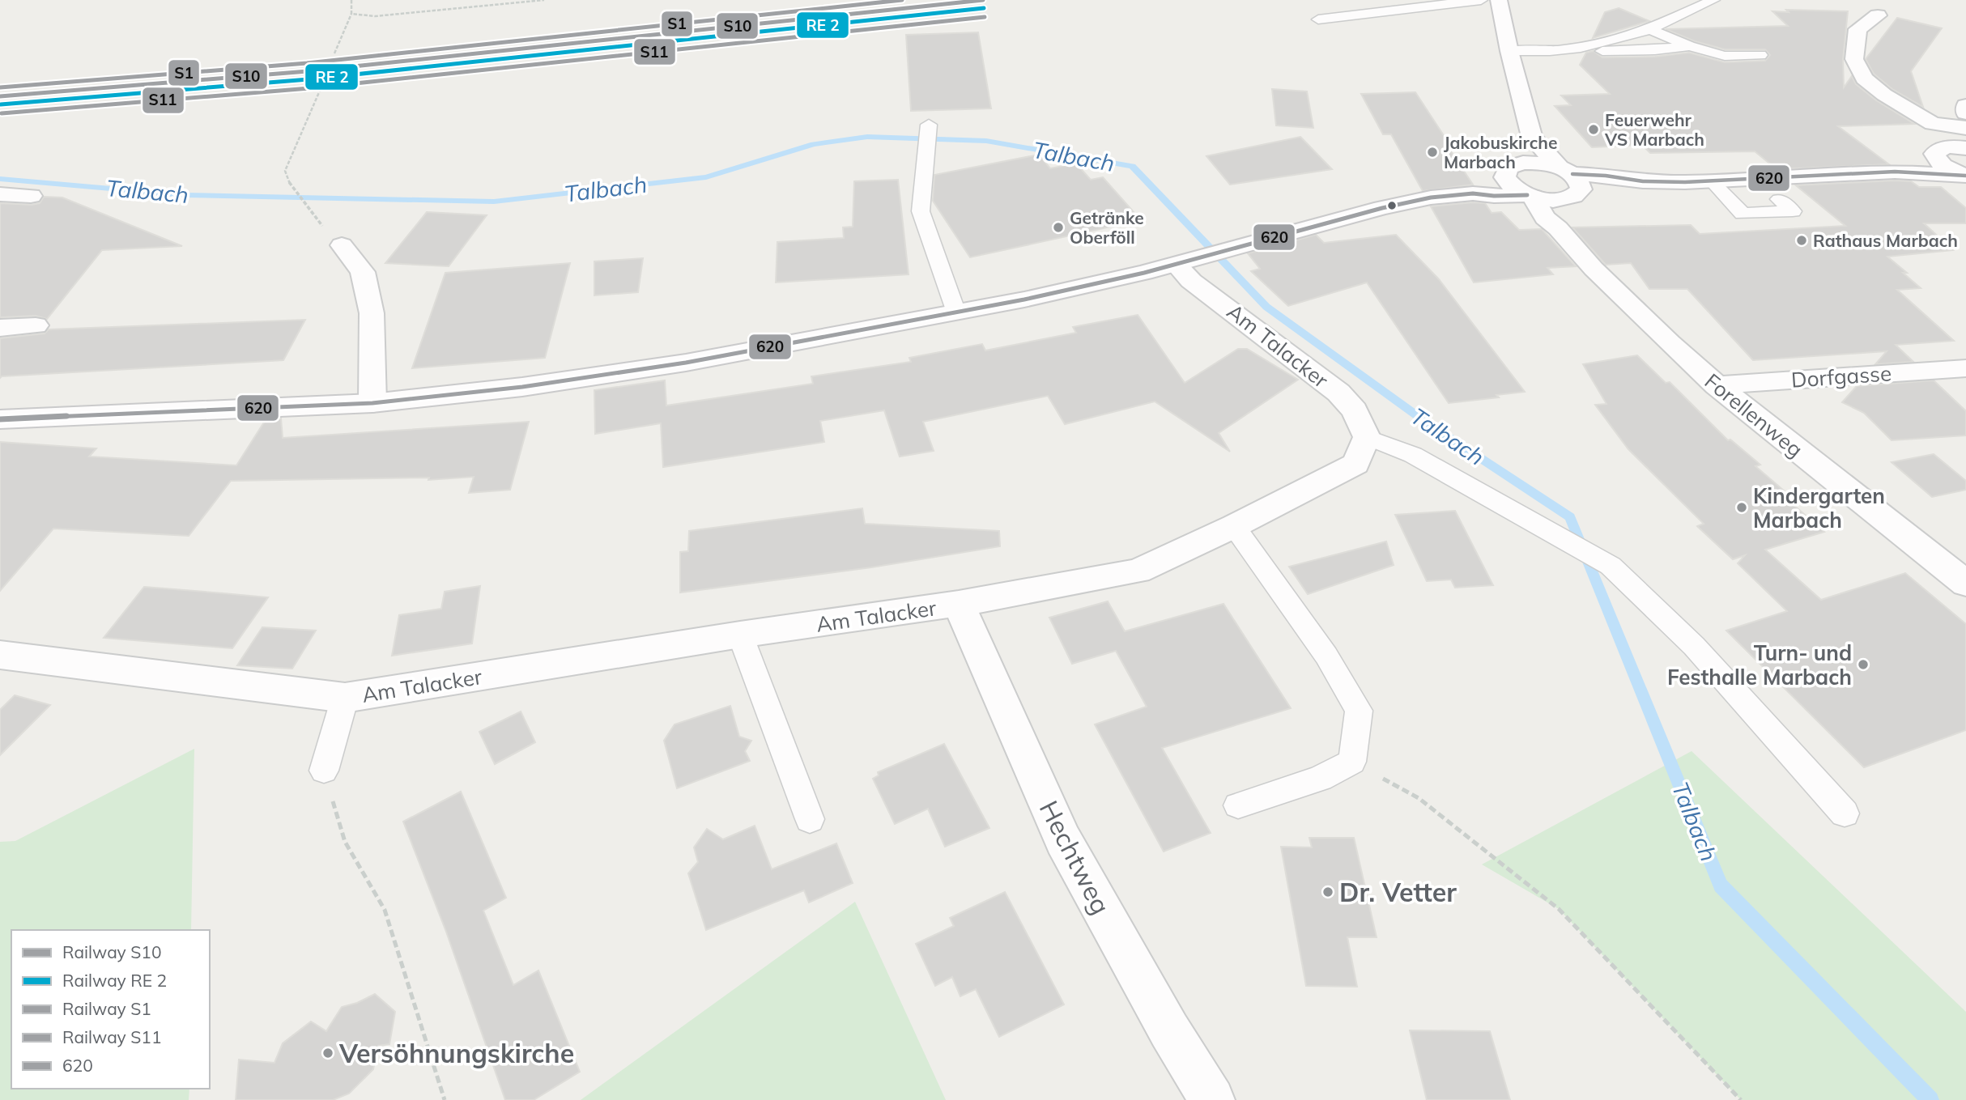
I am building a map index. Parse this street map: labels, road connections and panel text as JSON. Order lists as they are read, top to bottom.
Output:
{
  "streets": {
    "street": [
      "Am Talacker",
      "Dorfgasse",
      "Forellenweg",
      "Hechtweg"
    ]
  },
  "crossings": [
    ["Am Talacker", "Hechtweg"],
    ["Dorfgasse", "Forellenweg"]
  ],
  "water": ["Talbach"],
  "places": [
    "Feuerwehr VS Marbach",
    "Jakobuskirche Marbach",
    "Getränke Oberföll",
    "Rathaus Marbach",
    "Kindergarten Marbach",
    "Turn- und Festhalle Marbach",
    "Dr. Vetter",
    "Versöhnungskirche"
  ],
  "lines": [
    "rail line S10",
    "rail line S1",
    "rail line S11",
    "transit line 620"
  ],
  "legend": [
    "Railway S10",
    "Railway RE 2",
    "Railway S1",
    "Railway S11",
    "620"
  ]
}
